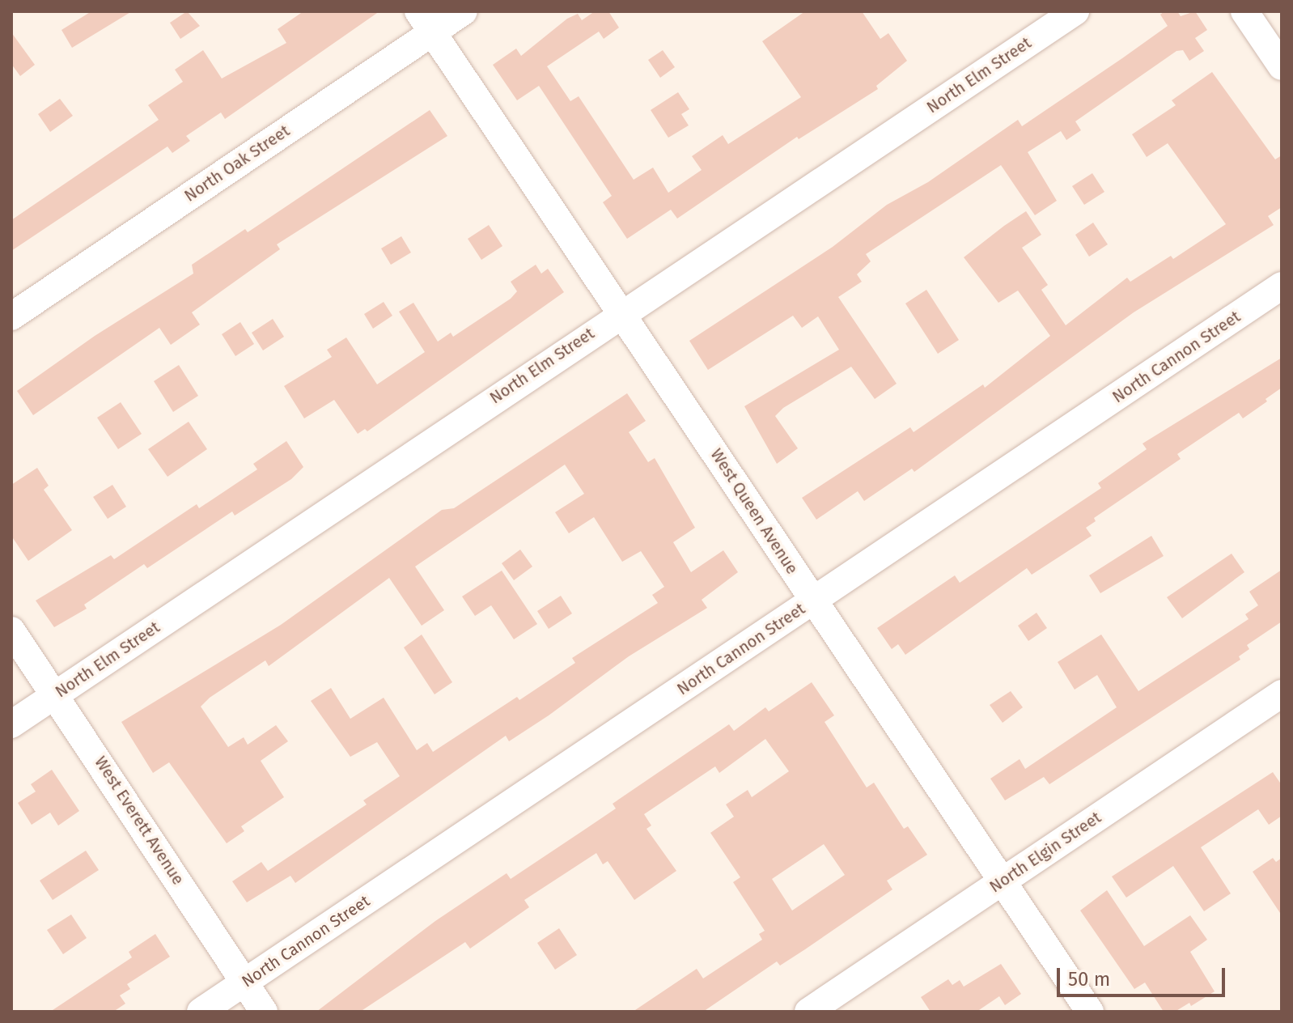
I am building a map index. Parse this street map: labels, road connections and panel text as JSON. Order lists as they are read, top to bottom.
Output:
{
  "streets": {
    "street": [
      "North Elm Street",
      "North Oak Street",
      "North Cannon Street",
      "West Queen Avenue",
      "West Everett Avenue",
      "North Elgin Street"
    ]
  },
  "crossings": [
    ["North Elm Street", "West Queen Avenue"],
    ["North Elm Street", "West Everett Avenue"],
    ["North Oak Street", "West Queen Avenue"],
    ["North Cannon Street", "West Queen Avenue"],
    ["North Cannon Street", "West Everett Avenue"],
    ["West Queen Avenue", "North Elgin Street"]
  ],
  "scale_bar": "50 m"
}
